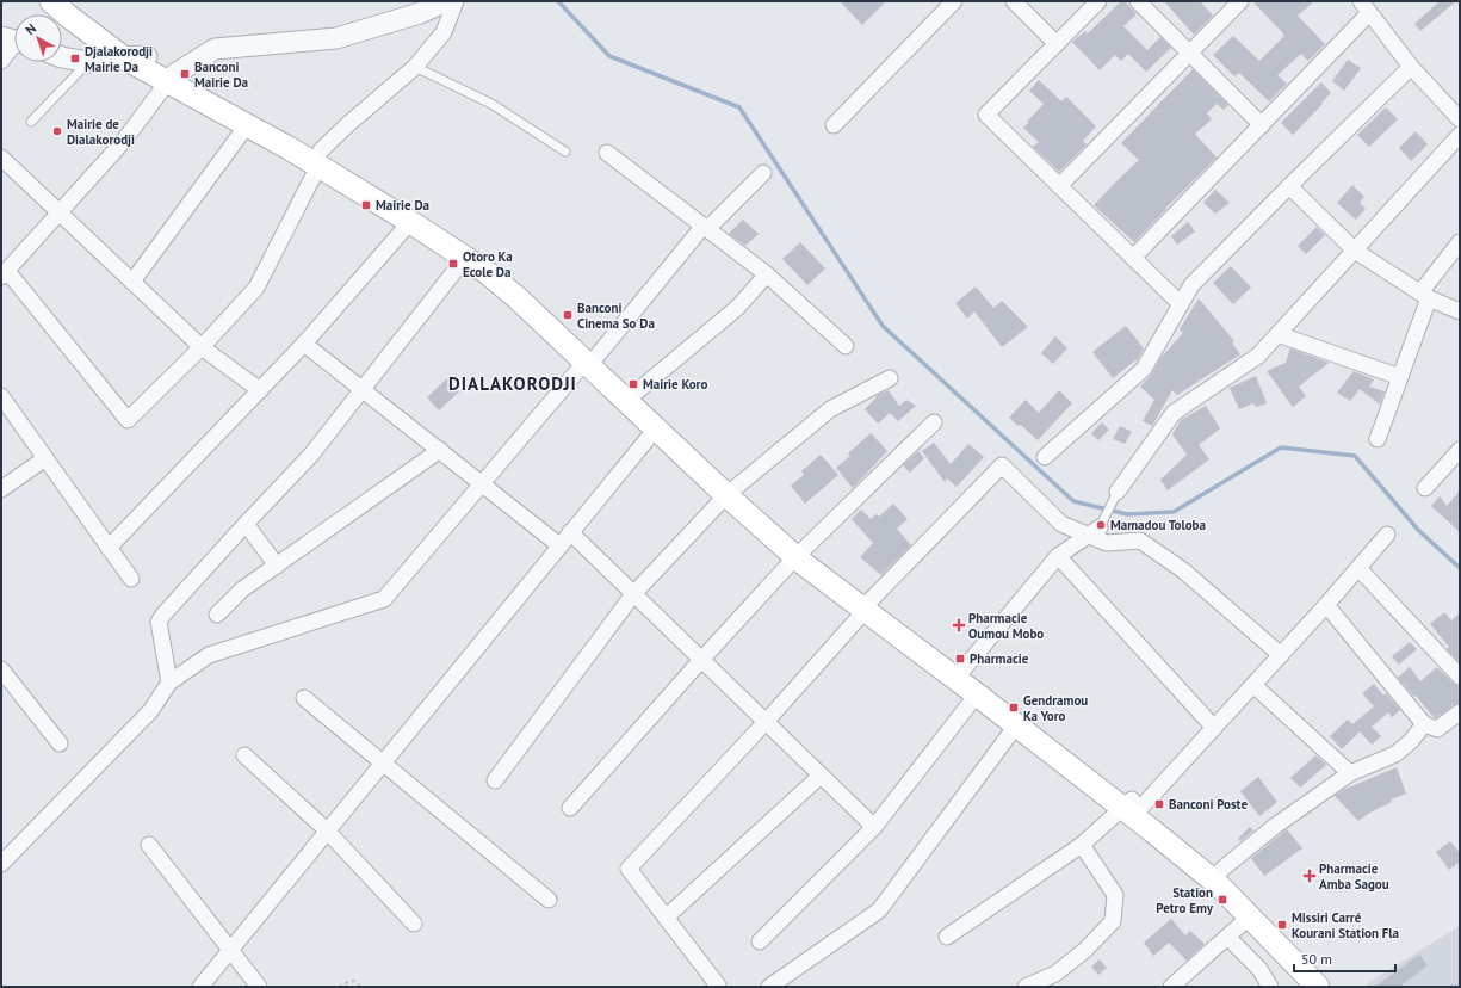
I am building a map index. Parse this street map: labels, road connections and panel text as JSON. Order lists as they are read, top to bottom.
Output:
{
  "districts": ["DIALAKORODJI"],
  "places": {
    "transit": [
      "Djalakorodji Mairie Da",
      "Banconi Mairie Da",
      "Mairie Da",
      "Otoro Ka Ecole Da",
      "Banconi Cinema So Da",
      "Mairie Koro",
      "Pharmacie",
      "Gendramou Ka Yoro",
      "Banconi Poste",
      "Station Petro Emy",
      "Missiri Carré Kourani Station Fla"
    ],
    "other": ["Mairie de Dialakorodji", "Mamadou Toloba"],
    "health": ["Pharmacie Oumou Mobo", "Pharmacie Amba Sagou"]
  },
  "scale_bar": "50 m",
  "north": "top left"
}
